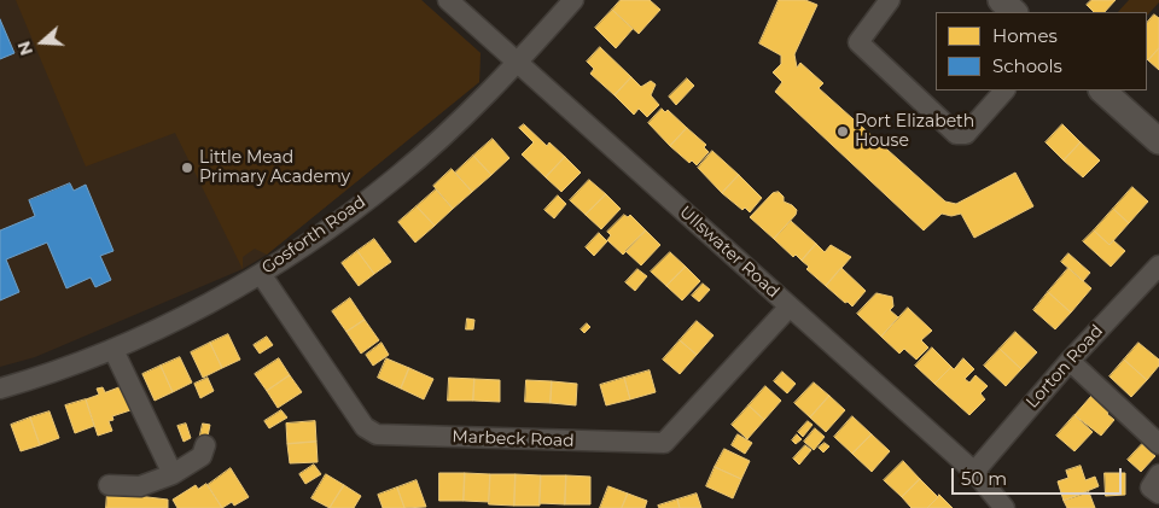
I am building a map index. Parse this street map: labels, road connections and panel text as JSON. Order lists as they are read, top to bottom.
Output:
{
  "streets": {
    "street": [
      "Gosforth Road",
      "Ullswater Road",
      "Lorton Road",
      "Marbeck Road"
    ]
  },
  "crossings": [
    ["Gosforth Road", "Ullswater Road"],
    ["Gosforth Road", "Marbeck Road"],
    ["Ullswater Road", "Lorton Road"],
    ["Ullswater Road", "Marbeck Road"]
  ],
  "places": ["Port Elizabeth House", "Little Mead Primary Academy"],
  "legend": ["Homes", "Schools"],
  "scale_bar": "50 m",
  "north": "left"
}
